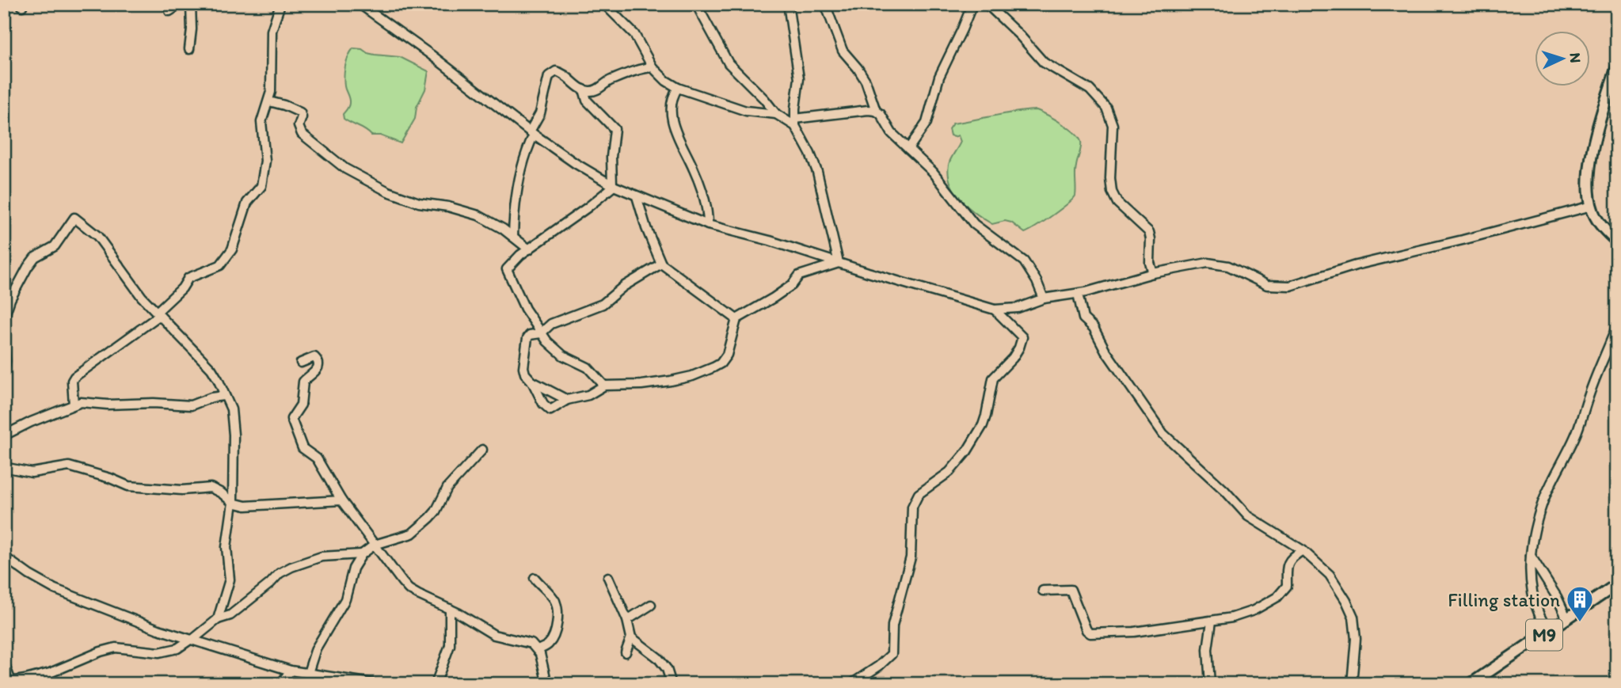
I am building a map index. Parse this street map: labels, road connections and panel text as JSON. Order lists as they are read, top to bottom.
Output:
{
  "streets": {
    "main road": ["M9"]
  },
  "places": {
    "building": ["Filling station"]
  },
  "north": "right"
}
